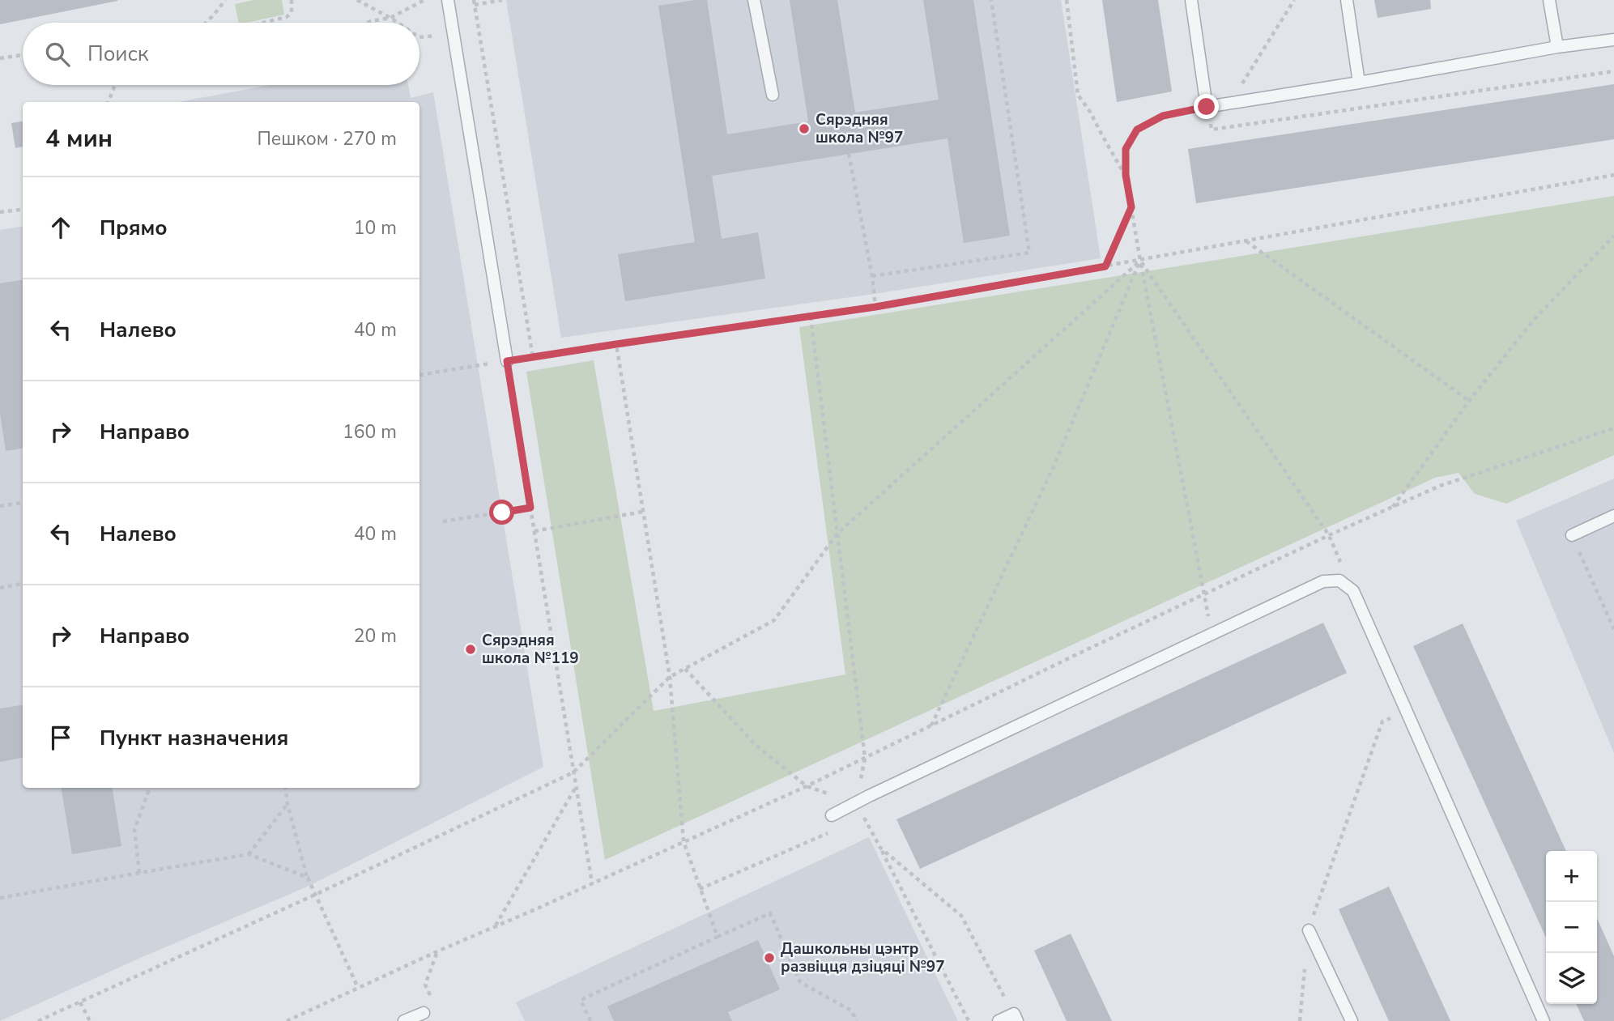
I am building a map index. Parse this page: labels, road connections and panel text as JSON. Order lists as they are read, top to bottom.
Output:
{
  "places": ["Сярэдняя школа №97", "Сярэдняя школа №119", "Дашкольны цэнтр развіцця дзіцяці №97"],
  "page": {
    "search": "Поиск",
    "heading": ["4 мин", "Пешком · 270 m"],
    "list": [
      ["Прямо", "10 m"],
      ["Налево", "40 m"],
      ["Направо", "160 m"],
      ["Налево", "40 m"],
      ["Направо", "20 m"],
      "Пункт назначения"
    ],
    "map_buttons": ["+", "−"]
  }
}
